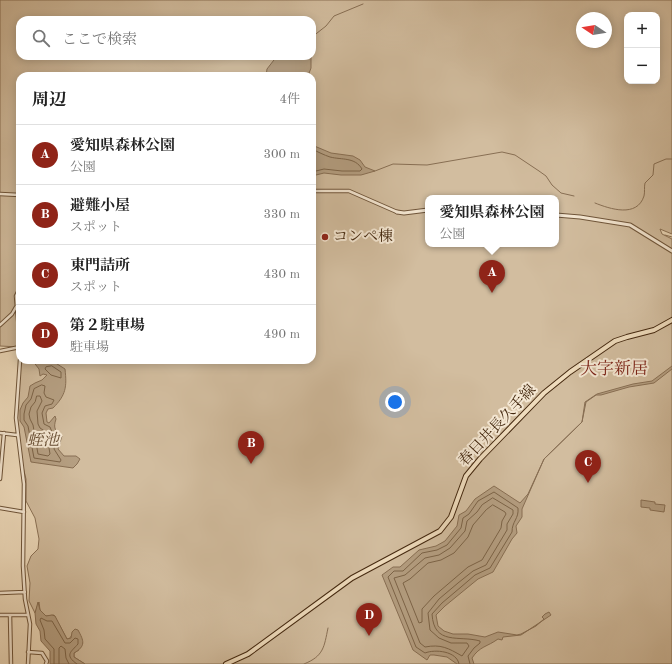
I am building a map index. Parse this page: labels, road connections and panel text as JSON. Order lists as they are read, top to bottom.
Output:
{
  "streets": {
    "main road": ["春日井長久手線"]
  },
  "districts": ["大字新居"],
  "water": ["蛭池"],
  "places": ["コンペ棟"],
  "north": "left",
  "page": {
    "map_buttons": ["+", "−"],
    "search": "ここで検索",
    "heading": ["周辺", "4件"],
    "list": [
      {
        "mark": "A",
        "name": "愛知県森林公園",
        "note": "公園",
        "value": "300 m"
      },
      {
        "mark": "B",
        "name": "避難小屋",
        "note": "スポット",
        "value": "330 m"
      },
      {
        "mark": "C",
        "name": "東門詰所",
        "note": "スポット",
        "value": "430 m"
      },
      {
        "mark": "D",
        "name": "第２駐車場",
        "note": "駐車場",
        "value": "490 m"
      }
    ],
    "popup": ["愛知県森林公園", "公園"],
    "pins": [
      "A",
      "B",
      "C",
      "D"
    ]
  }
}
